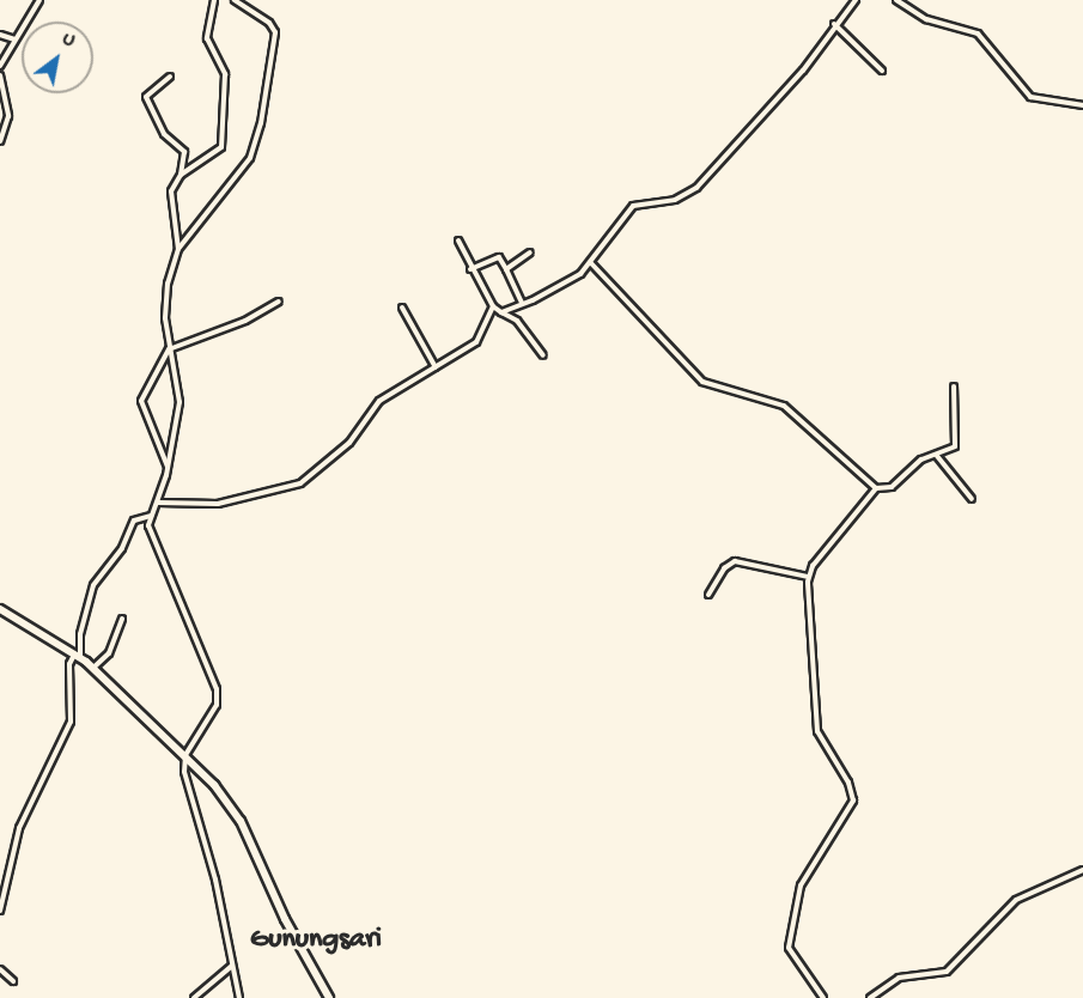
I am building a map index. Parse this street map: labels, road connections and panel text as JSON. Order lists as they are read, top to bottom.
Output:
{
  "districts": ["Gunungsari"],
  "north": "top right"
}
